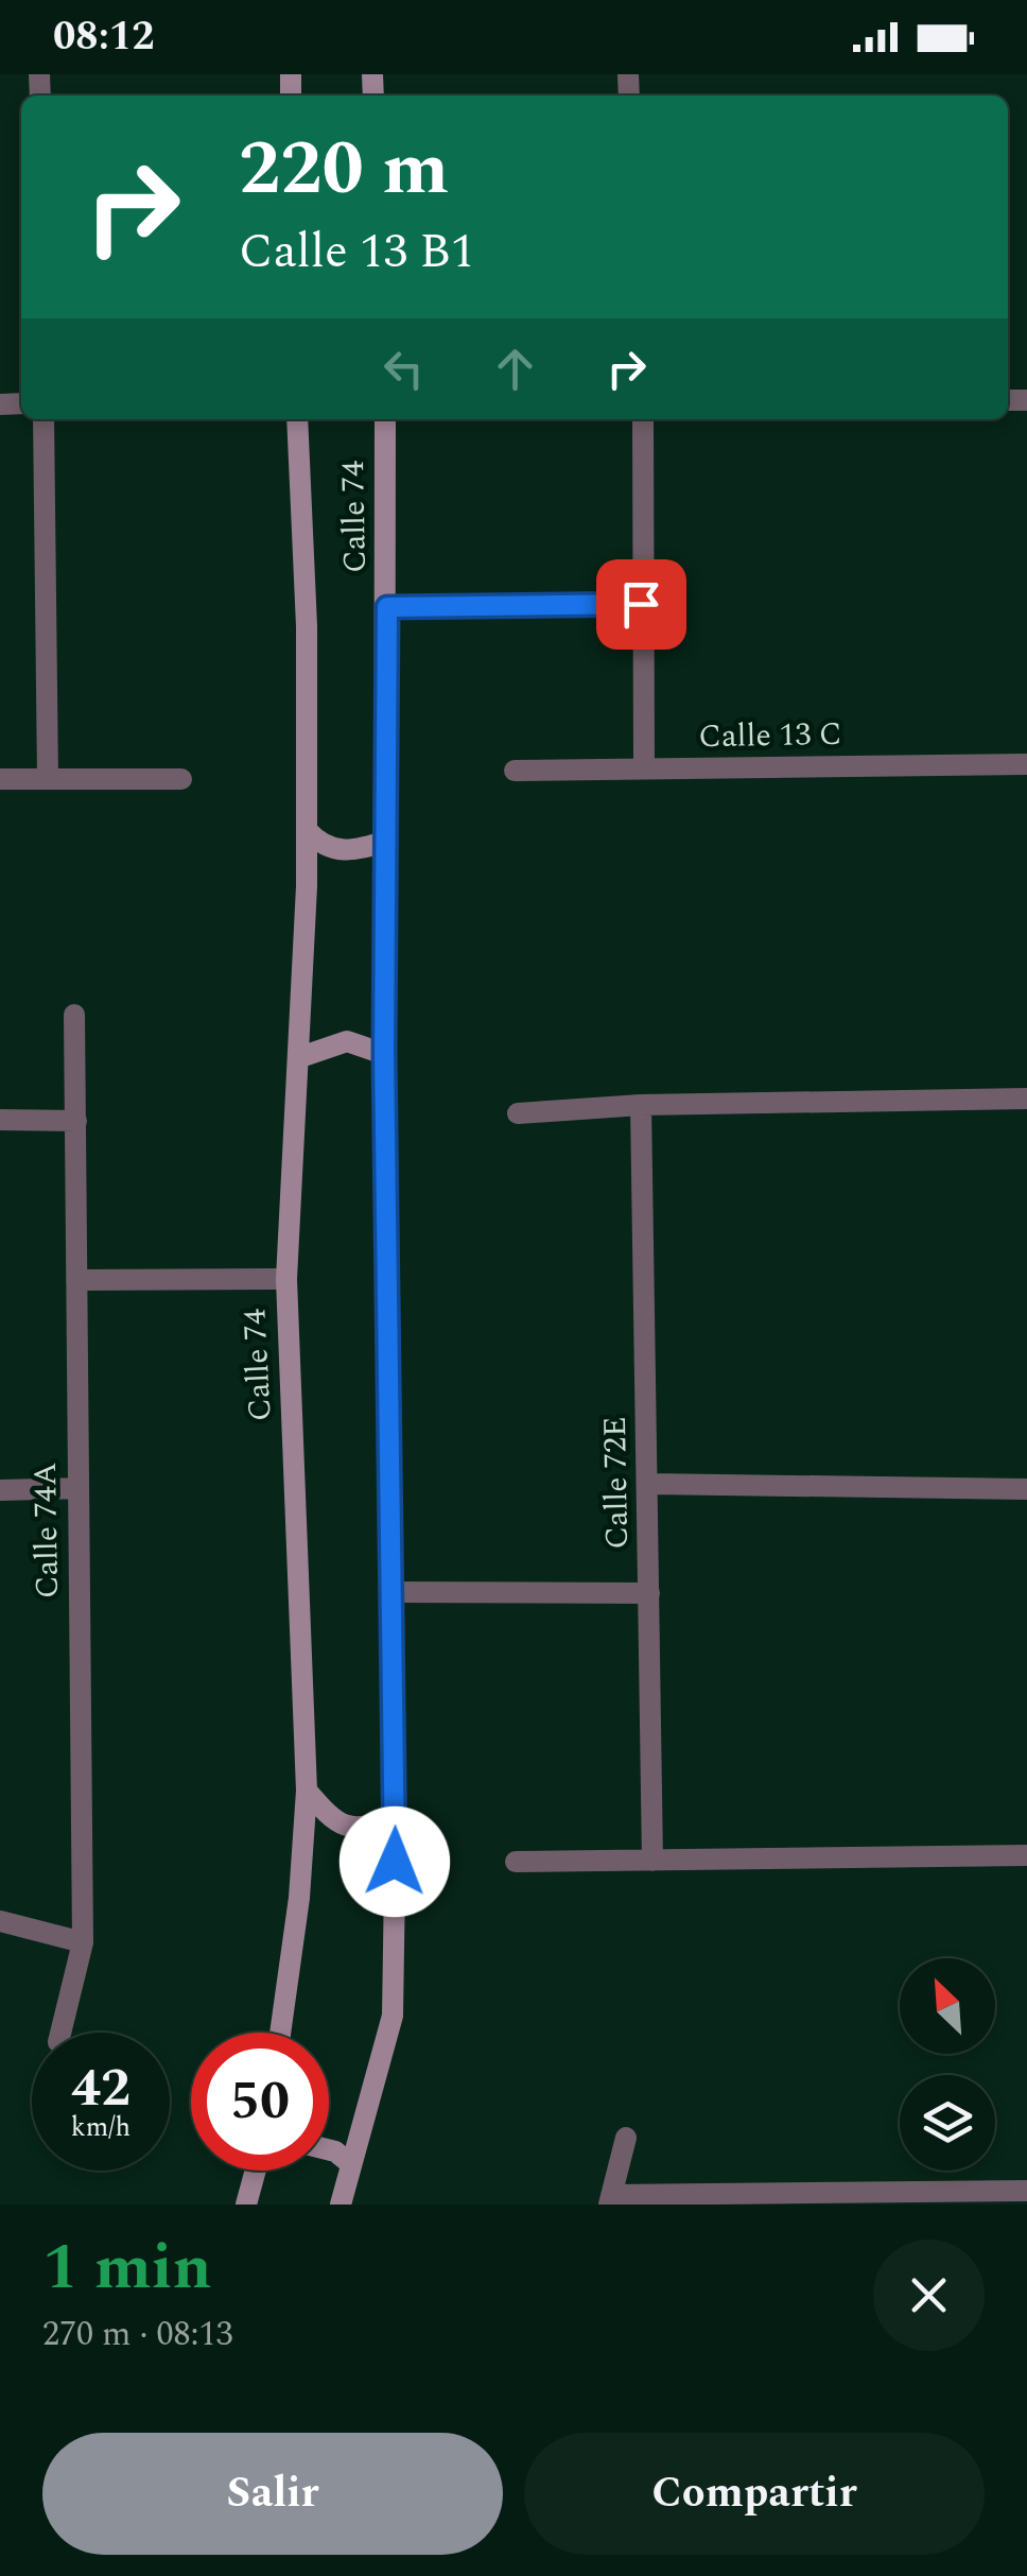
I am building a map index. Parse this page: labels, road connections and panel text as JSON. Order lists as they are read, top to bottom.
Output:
{
  "streets": {
    "main road": ["Calle 74"],
    "street": ["Calle 13 C", "Calle 72E", "Calle 74A"]
  },
  "north": "top left",
  "page": {
    "status": "08:12",
    "turn": ["220 m", "Calle 13 B1"],
    "speed": "42 km/h",
    "limit": "50",
    "heading": ["1 min", "270 m · 08:13"],
    "buttons": ["Salir", "Compartir"]
  }
}
